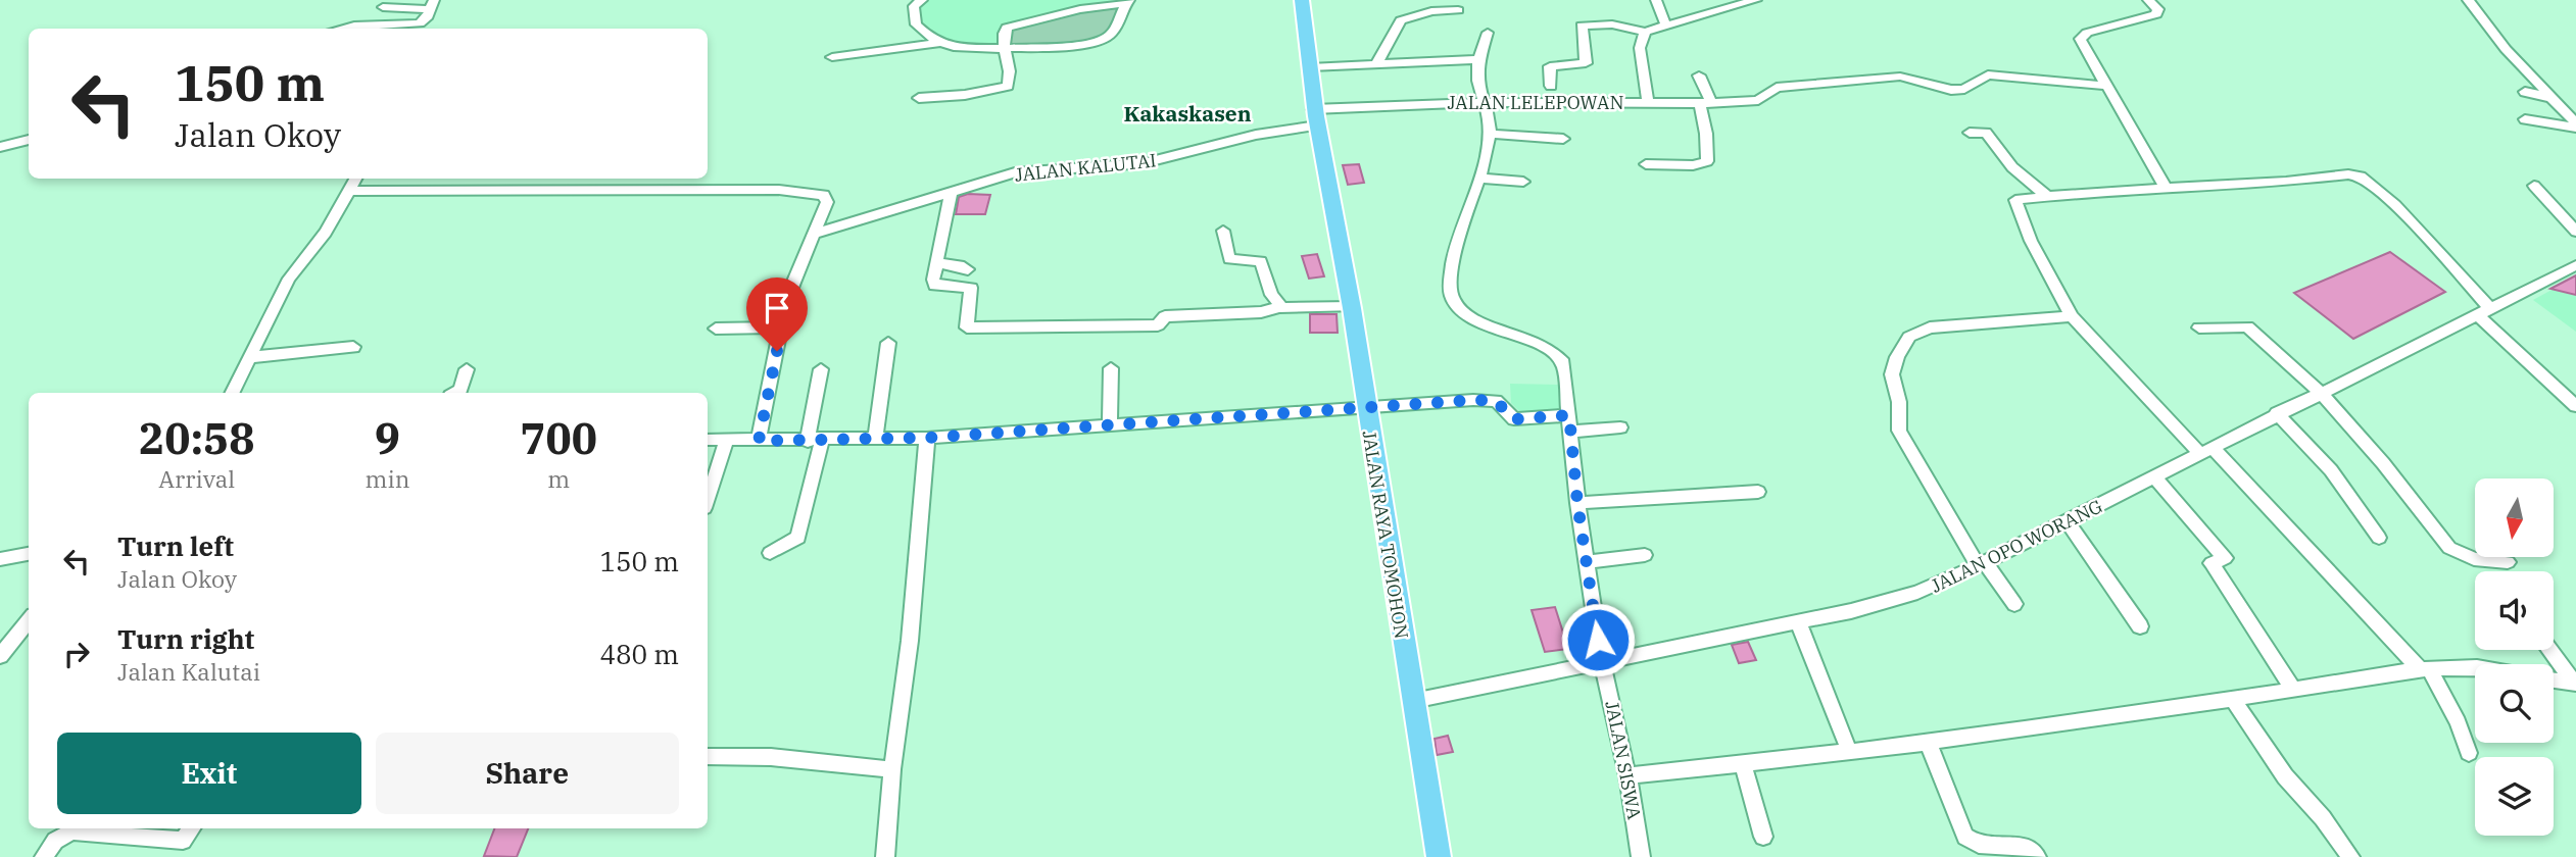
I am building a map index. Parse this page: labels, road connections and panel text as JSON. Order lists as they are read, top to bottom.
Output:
{
  "streets": {
    "highway": ["JALAN RAYA TOMOHON"],
    "street": [
      "JALAN LELEPOWAN",
      "JALAN KALUTAI",
      "JALAN OPO WORANG",
      "JALAN SISWA"
    ]
  },
  "crossings": [
    ["JALAN LELEPOWAN", "JALAN KALUTAI"],
    ["JALAN LELEPOWAN", "JALAN RAYA TOMOHON"],
    ["JALAN KALUTAI", "JALAN RAYA TOMOHON"],
    ["JALAN RAYA TOMOHON", "JALAN OPO WORANG"],
    ["JALAN OPO WORANG", "JALAN SISWA"]
  ],
  "districts": ["Kakaskasen"],
  "north": "bottom",
  "page": {
    "turn": ["150 m", "Jalan Okoy"],
    "eta": [
      "20:58",
      "Arrival",
      "9",
      "min",
      "700",
      "m"
    ],
    "list": [
      {
        "name": "Turn left",
        "note": "Jalan Okoy",
        "value": "150 m"
      },
      {
        "name": "Turn right",
        "note": "Jalan Kalutai",
        "value": "480 m"
      }
    ],
    "buttons": ["Exit", "Share"]
  }
}
